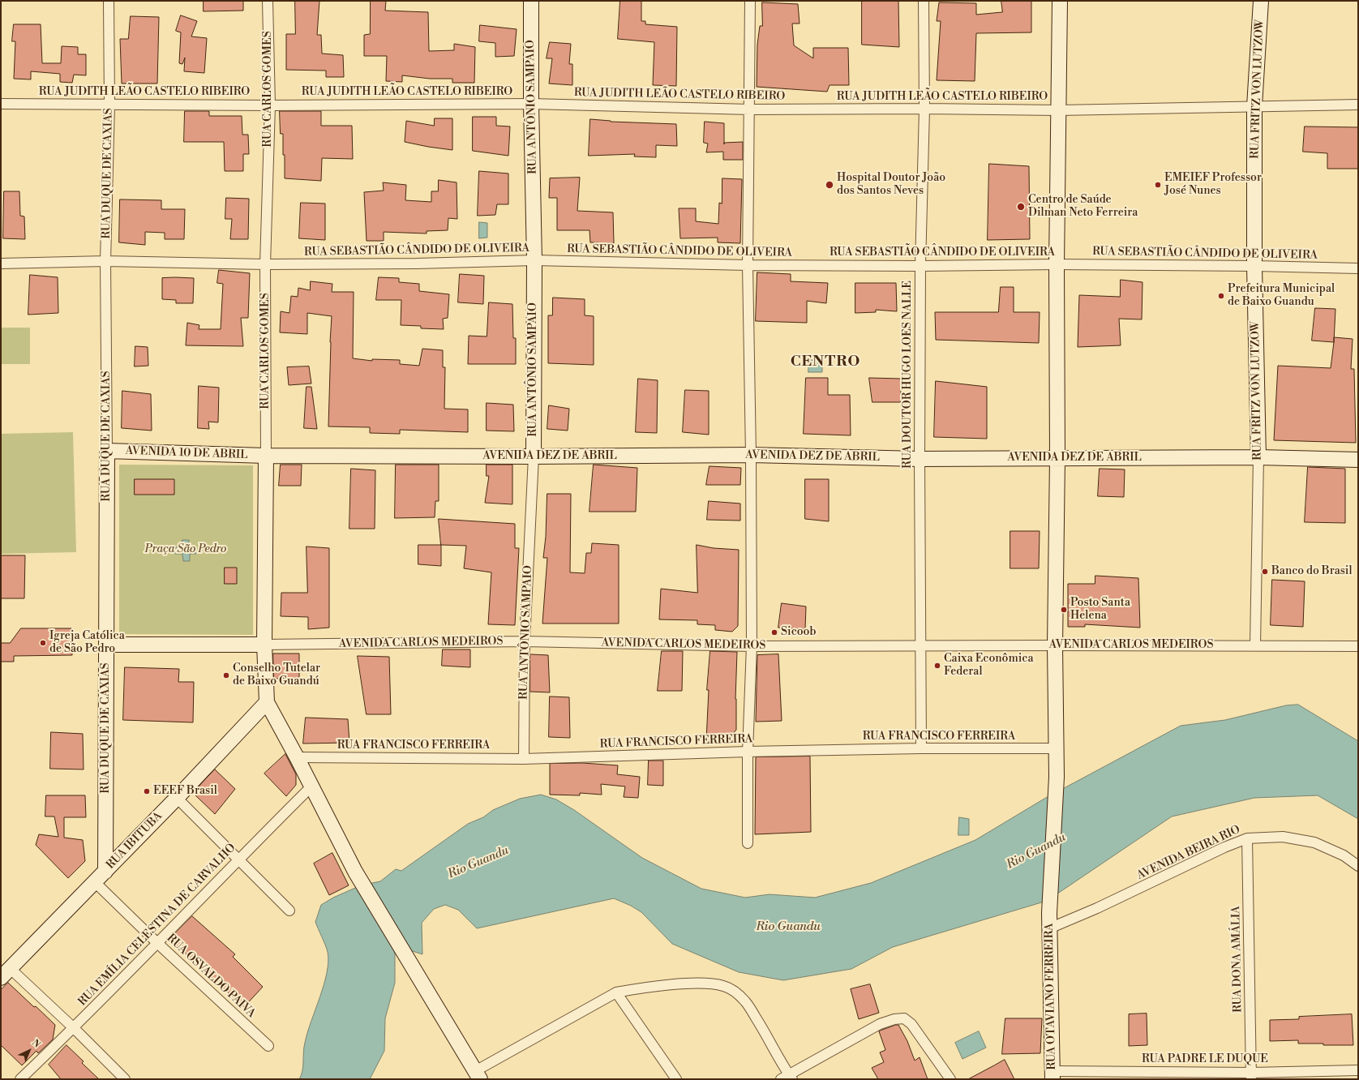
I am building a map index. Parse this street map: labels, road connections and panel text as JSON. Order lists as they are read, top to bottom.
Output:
{
  "streets": {
    "street": [
      "RUA CARLOS GOMES",
      "RUA FRITZ VON LUTZOW",
      "RUA JUDITH LEÃO CASTELO RIBEIRO",
      "RUA ANTÔNIO SAMPAIO",
      "RUA DUQUE DE CAXIAS",
      "RUA SEBASTIÃO CÂNDIDO DE OLIVEIRA",
      "RUA DOUTOR HUGO LOES NALLE",
      "AVENIDA 10 DE ABRIL",
      "AVENIDA DEZ DE ABRIL",
      "AVENIDA CARLOS MEDEIROS",
      "RUA FRANCISCO FERREIRA",
      "RUA IBITUBA",
      "AVENIDA BEIRA RIO",
      "RUA EMÍLIA CELESTINA DE CARVALHO",
      "RUA DONA AMÁLIA",
      "RUA OSVALDO PAIVA",
      "RUA OTAVIANO FERREIRA",
      "RUA PADRE LE DUQUE"
    ]
  },
  "crossings": [
    ["RUA CARLOS GOMES", "RUA JUDITH LEÃO CASTELO RIBEIRO"],
    ["RUA CARLOS GOMES", "RUA SEBASTIÃO CÂNDIDO DE OLIVEIRA"],
    ["RUA CARLOS GOMES", "AVENIDA 10 DE ABRIL"],
    ["RUA CARLOS GOMES", "AVENIDA DEZ DE ABRIL"],
    ["RUA CARLOS GOMES", "AVENIDA CARLOS MEDEIROS"],
    ["RUA CARLOS GOMES", "RUA IBITUBA"],
    ["RUA FRITZ VON LUTZOW", "RUA JUDITH LEÃO CASTELO RIBEIRO"],
    ["RUA FRITZ VON LUTZOW", "RUA SEBASTIÃO CÂNDIDO DE OLIVEIRA"],
    ["RUA FRITZ VON LUTZOW", "AVENIDA DEZ DE ABRIL"],
    ["RUA FRITZ VON LUTZOW", "AVENIDA CARLOS MEDEIROS"],
    ["RUA JUDITH LEÃO CASTELO RIBEIRO", "RUA ANTÔNIO SAMPAIO"],
    ["RUA JUDITH LEÃO CASTELO RIBEIRO", "RUA DUQUE DE CAXIAS"],
    ["RUA JUDITH LEÃO CASTELO RIBEIRO", "RUA DOUTOR HUGO LOES NALLE"],
    ["RUA JUDITH LEÃO CASTELO RIBEIRO", "RUA OTAVIANO FERREIRA"],
    ["RUA ANTÔNIO SAMPAIO", "RUA SEBASTIÃO CÂNDIDO DE OLIVEIRA"],
    ["RUA ANTÔNIO SAMPAIO", "AVENIDA DEZ DE ABRIL"],
    ["RUA ANTÔNIO SAMPAIO", "AVENIDA CARLOS MEDEIROS"],
    ["RUA ANTÔNIO SAMPAIO", "RUA FRANCISCO FERREIRA"],
    ["RUA DUQUE DE CAXIAS", "RUA SEBASTIÃO CÂNDIDO DE OLIVEIRA"],
    ["RUA DUQUE DE CAXIAS", "AVENIDA 10 DE ABRIL"],
    ["RUA DUQUE DE CAXIAS", "AVENIDA CARLOS MEDEIROS"],
    ["RUA DUQUE DE CAXIAS", "RUA IBITUBA"],
    ["RUA SEBASTIÃO CÂNDIDO DE OLIVEIRA", "RUA DOUTOR HUGO LOES NALLE"],
    ["RUA SEBASTIÃO CÂNDIDO DE OLIVEIRA", "RUA OTAVIANO FERREIRA"],
    ["RUA DOUTOR HUGO LOES NALLE", "AVENIDA DEZ DE ABRIL"],
    ["RUA DOUTOR HUGO LOES NALLE", "AVENIDA CARLOS MEDEIROS"],
    ["RUA DOUTOR HUGO LOES NALLE", "RUA FRANCISCO FERREIRA"],
    ["AVENIDA 10 DE ABRIL", "AVENIDA DEZ DE ABRIL"],
    ["AVENIDA DEZ DE ABRIL", "RUA OTAVIANO FERREIRA"],
    ["AVENIDA CARLOS MEDEIROS", "RUA OTAVIANO FERREIRA"],
    ["RUA FRANCISCO FERREIRA", "RUA OTAVIANO FERREIRA"],
    ["RUA IBITUBA", "RUA OSVALDO PAIVA"],
    ["AVENIDA BEIRA RIO", "RUA DONA AMÁLIA"],
    ["AVENIDA BEIRA RIO", "RUA OTAVIANO FERREIRA"],
    ["RUA EMÍLIA CELESTINA DE CARVALHO", "RUA OSVALDO PAIVA"],
    ["RUA DONA AMÁLIA", "RUA PADRE LE DUQUE"],
    ["RUA OTAVIANO FERREIRA", "RUA PADRE LE DUQUE"]
  ],
  "districts": ["CENTRO"],
  "water": ["Rio Guandu"],
  "parks": ["Praça São Pedro"],
  "places": [
    "Hospital Doutor João dos Santos Neves",
    "EMEIEF Professor José Nunes",
    "Centro de Saúde Dilman Neto Ferreira",
    "Prefeitura Municipal de Baixo Guandu",
    "Banco do Brasil",
    "Posto Santa Helena",
    "Sicoob",
    "Igreja Católica de São Pedro",
    "Caixa Econômica Federal",
    "Conselho Tutelar de Baixo Guandú",
    "EEEF Brasil"
  ],
  "north": "top right"
}
